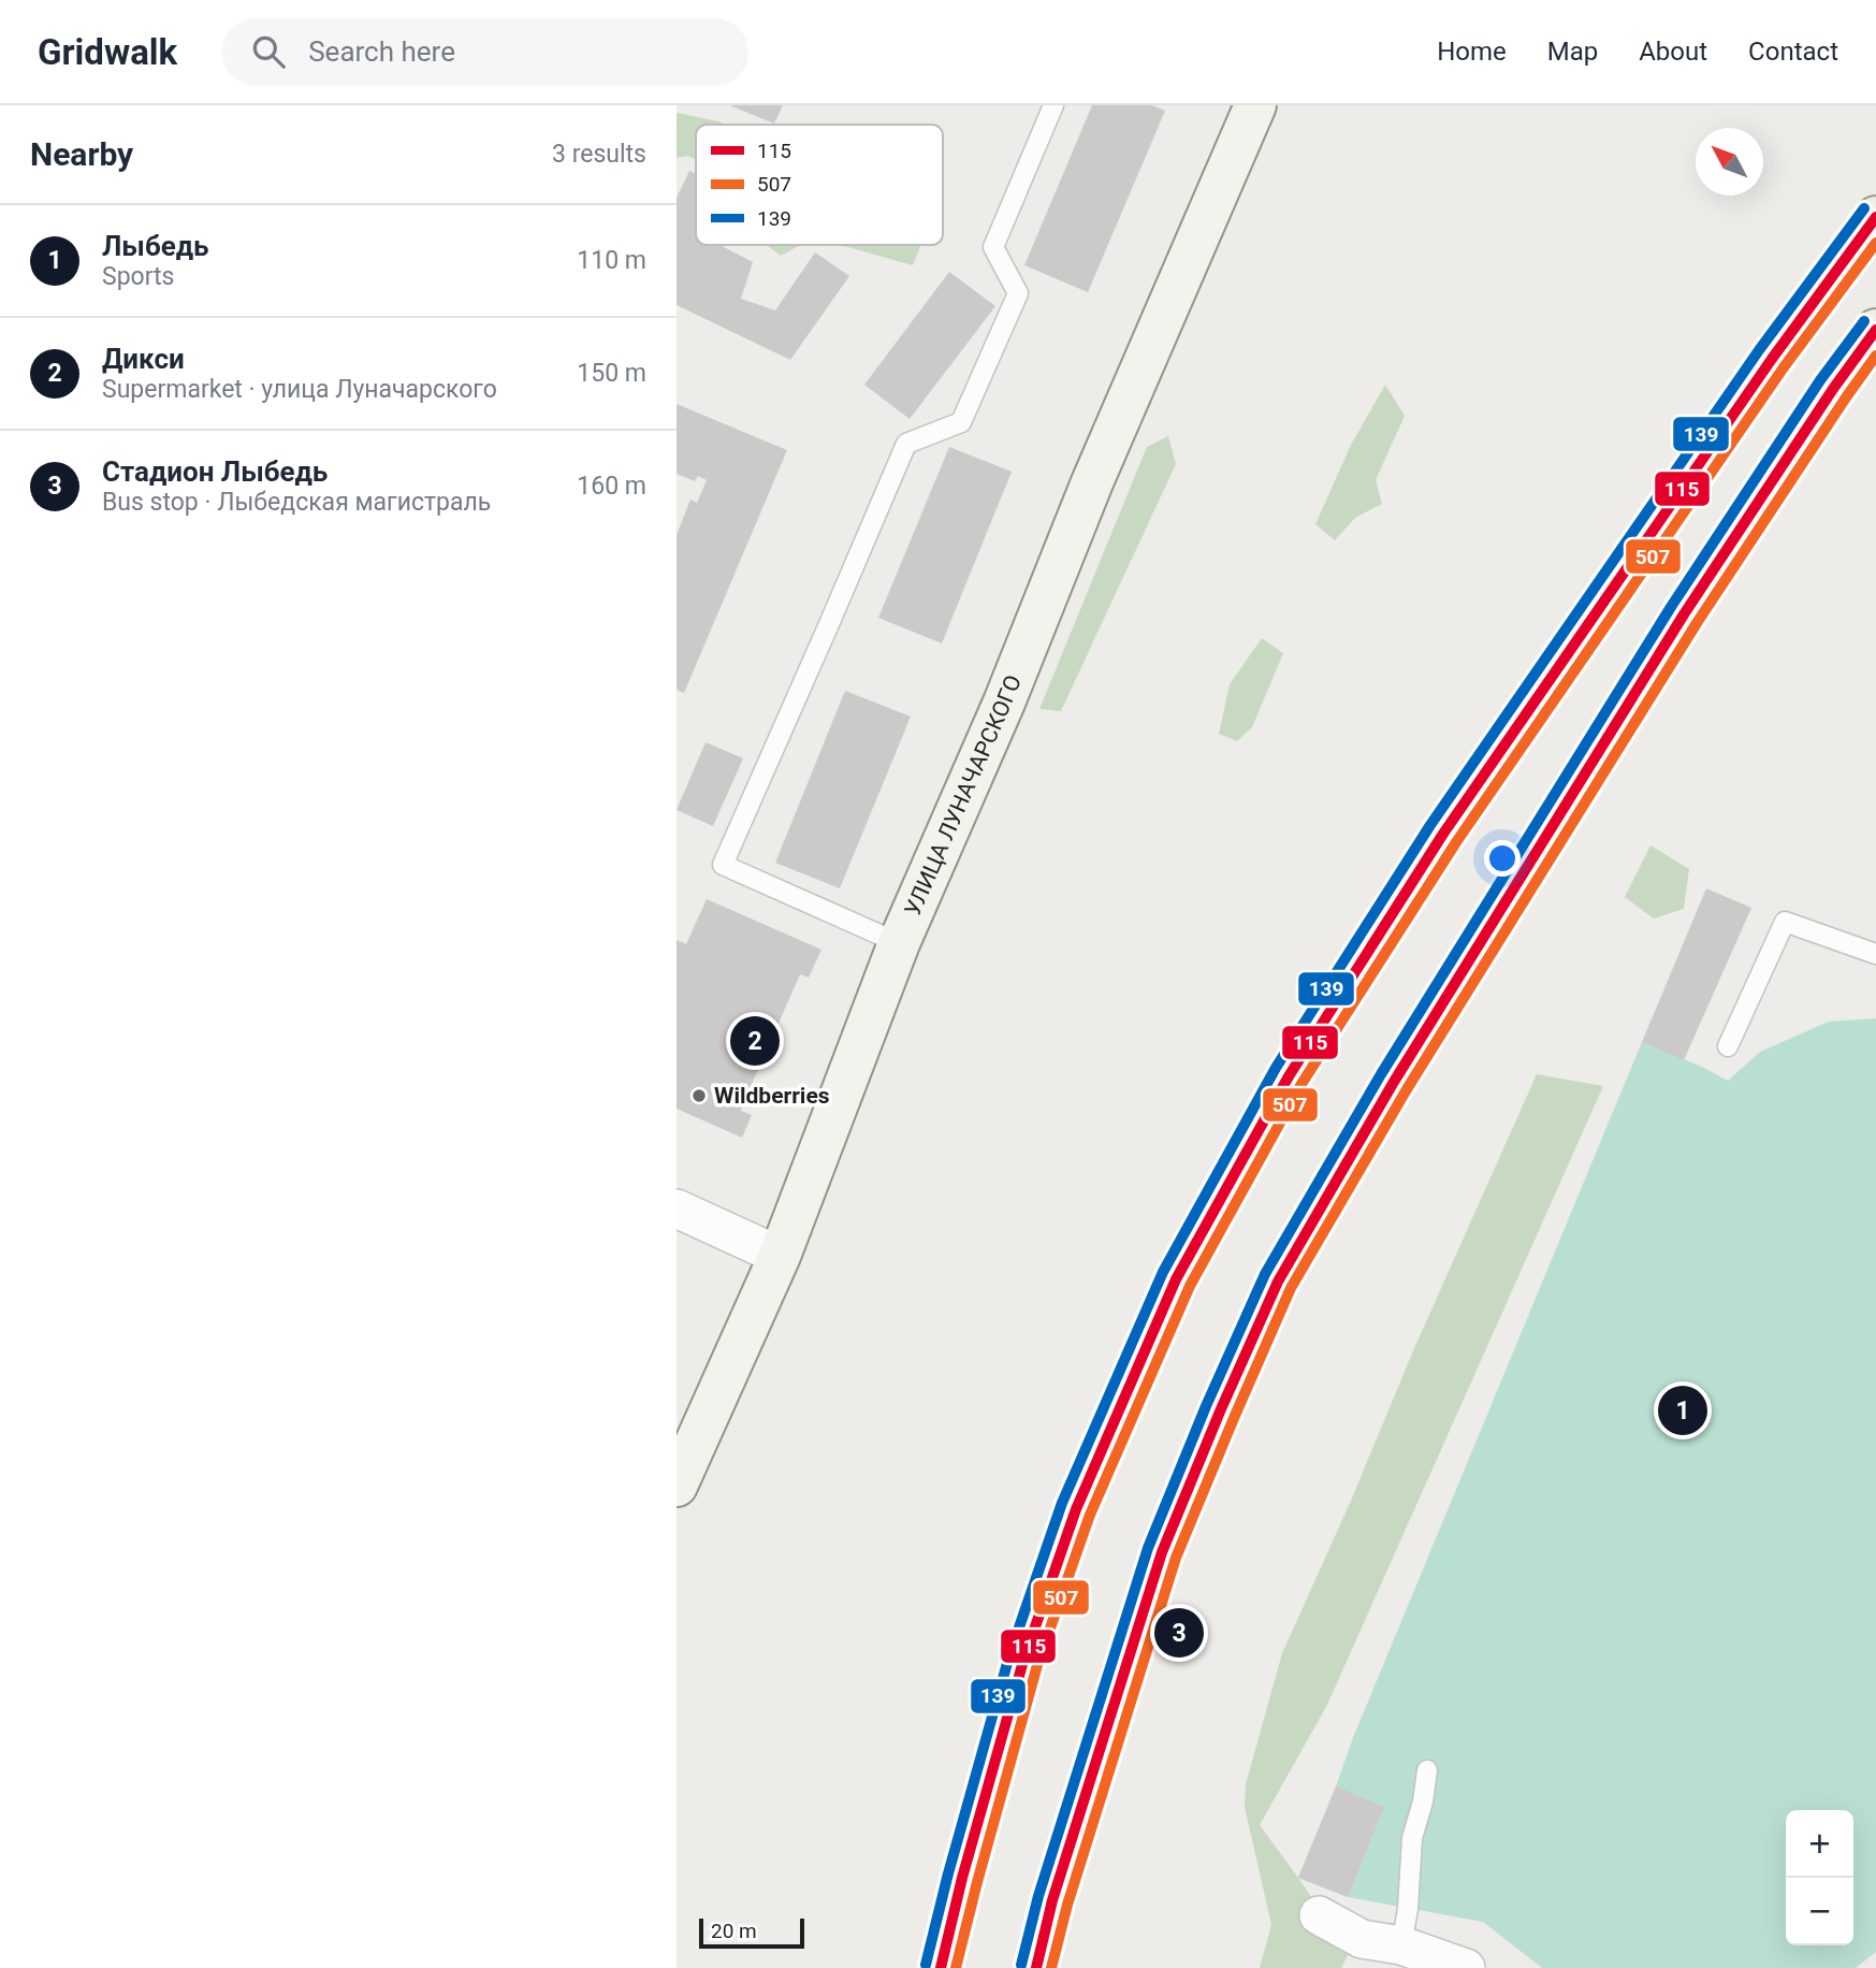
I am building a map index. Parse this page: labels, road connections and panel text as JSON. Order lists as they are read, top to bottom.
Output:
{
  "streets": {
    "main road": ["УЛИЦА ЛУНАЧАРСКОГО"]
  },
  "places": ["Wildberries"],
  "lines": ["transit line 139", "transit line 115", "transit line 507"],
  "legend": ["115", "507", "139"],
  "scale_bar": "20 m",
  "north": "top left",
  "page": {
    "header": "Gridwalk",
    "search": "Search here",
    "nav": [
      "Home",
      "Map",
      "About",
      "Contact"
    ],
    "heading": ["Nearby", "3 results"],
    "list": [
      {
        "mark": "1",
        "name": "Лыбедь",
        "note": "Sports",
        "value": "110 m"
      },
      {
        "mark": "2",
        "name": "Дикси",
        "note": "Supermarket · улица Луначарского",
        "value": "150 m"
      },
      {
        "mark": "3",
        "name": "Стадион Лыбедь",
        "note": "Bus stop · Лыбедская магистраль",
        "value": "160 m"
      }
    ],
    "pins": ["2", "1", "3"],
    "map_buttons": ["+", "−"],
    "scale": "20 m"
  }
}
